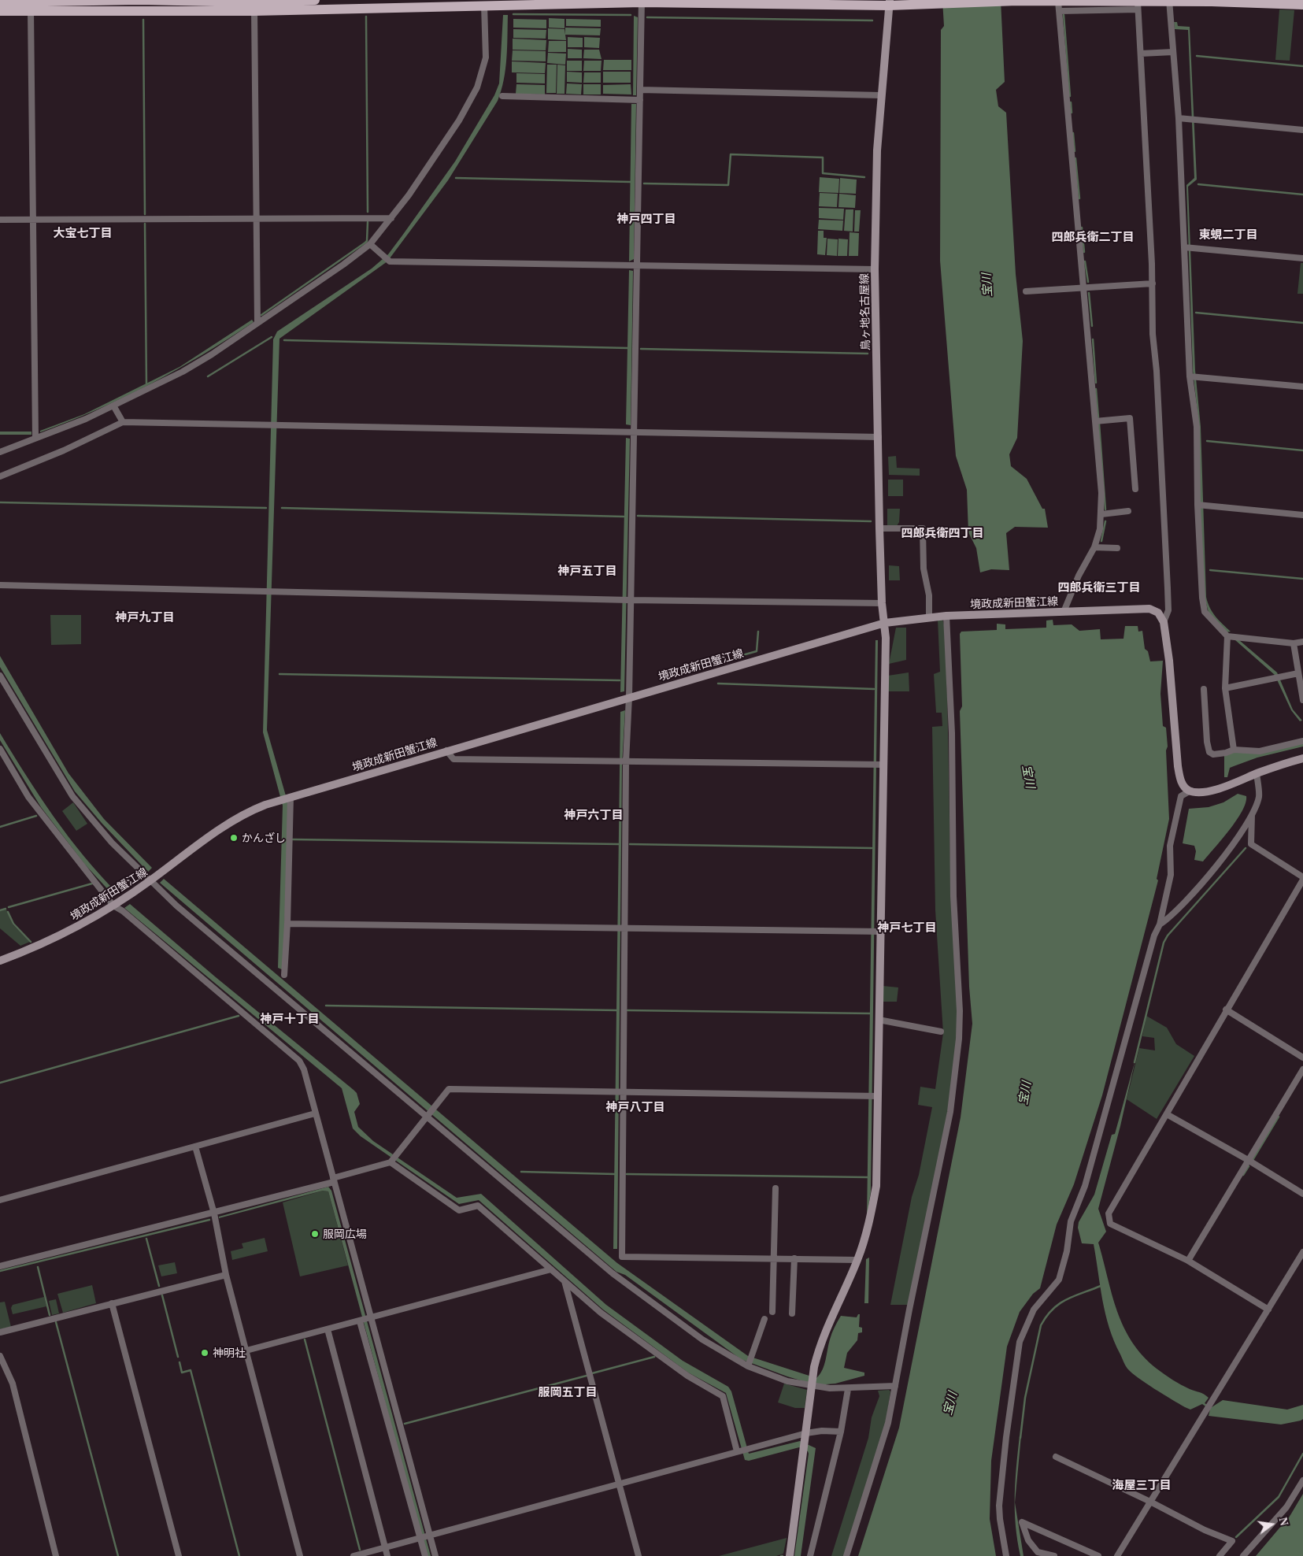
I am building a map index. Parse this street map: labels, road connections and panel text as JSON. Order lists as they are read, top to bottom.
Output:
{
  "streets": {
    "main road": ["鳥ヶ地名古屋線", "境政成新田蟹江線"]
  },
  "crossings": [
    ["鳥ヶ地名古屋線", "境政成新田蟹江線"]
  ],
  "districts": [
    "神戸四丁目",
    "大宝七丁目",
    "東蜆二丁目",
    "四郎兵衛二丁目",
    "四郎兵衛四丁目",
    "神戸五丁目",
    "四郎兵衛三丁目",
    "神戸九丁目",
    "神戸六丁目",
    "神戸七丁目",
    "神戸十丁目",
    "神戸八丁目",
    "服岡五丁目",
    "海屋三丁目"
  ],
  "water": ["宝川"],
  "places": ["かんざし", "服岡広場", "神明社"],
  "north": "right"
}
